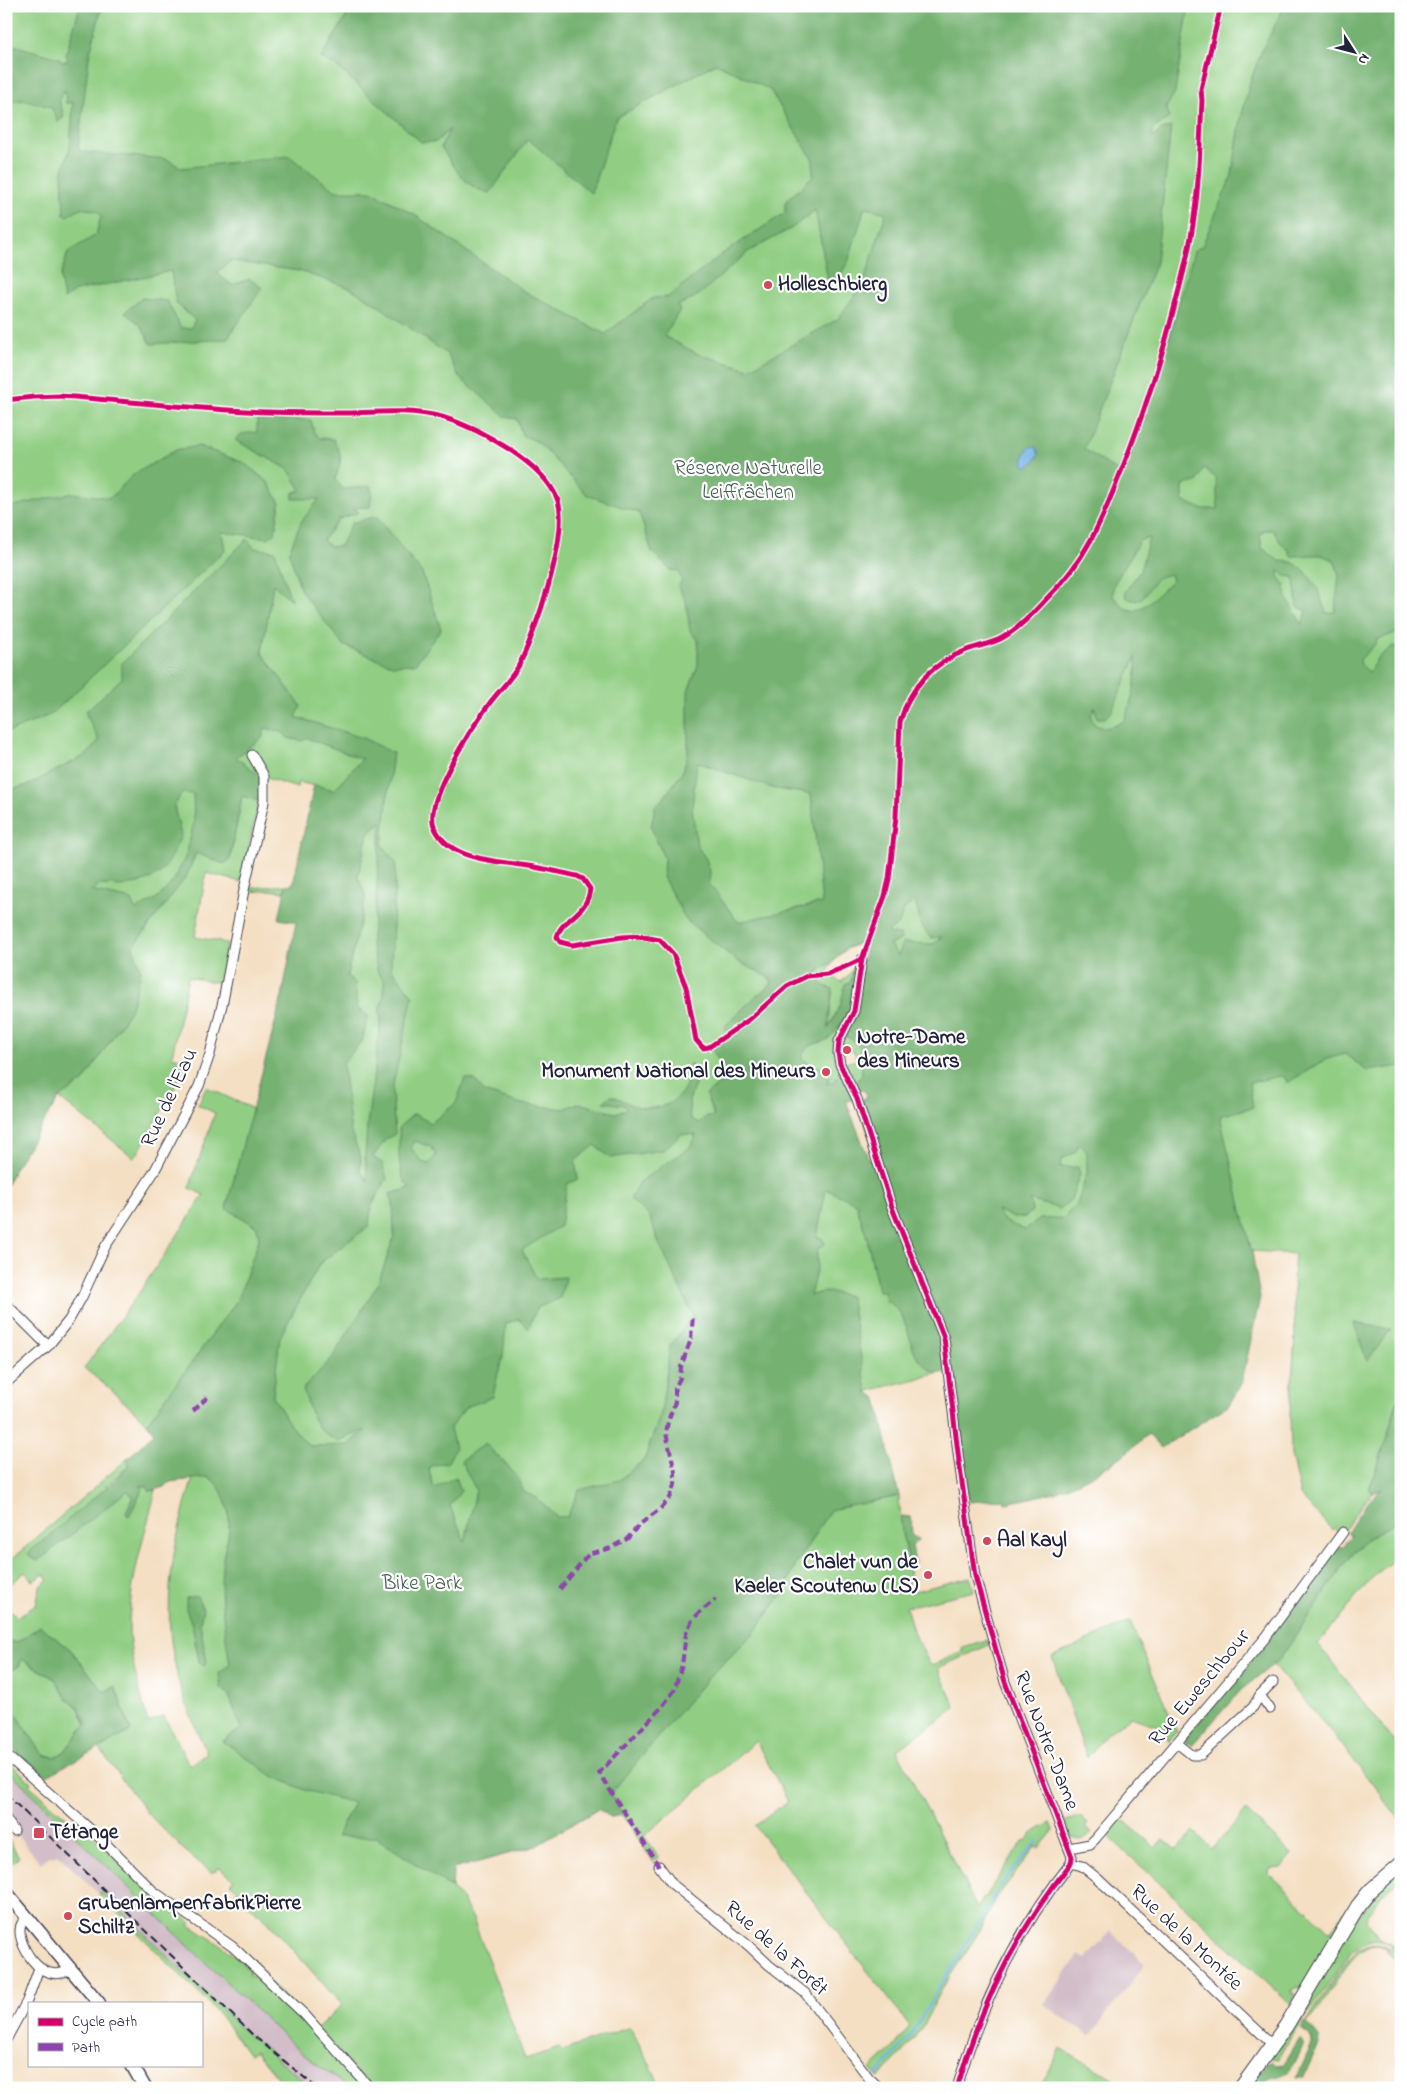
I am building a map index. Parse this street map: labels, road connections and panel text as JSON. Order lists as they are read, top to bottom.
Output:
{
  "streets": {
    "street": [
      "Rue de l'Eau",
      "Rue Eweschbour",
      "Rue Notre-Dame",
      "Rue de la Montée",
      "Rue de la Forêt"
    ]
  },
  "crossings": [
    ["Rue Eweschbour", "Rue Notre-Dame"],
    ["Rue Notre-Dame", "Rue de la Montée"]
  ],
  "parks": ["Réserve Naturelle Leiffrächen", "Bike Park"],
  "places": {
    "other": [
      "Holleschbierg",
      "Notre-Dame des Mineurs",
      "Monument National des Mineurs",
      "Aal Kayl",
      "Chalet vun de Kaeler Scoutenw (LS)",
      "GrubenlampenfabrikPierre Schiltz"
    ],
    "transit": ["Tétange"]
  },
  "legend": ["Cycle path", "Path"],
  "north": "bottom right"
}
